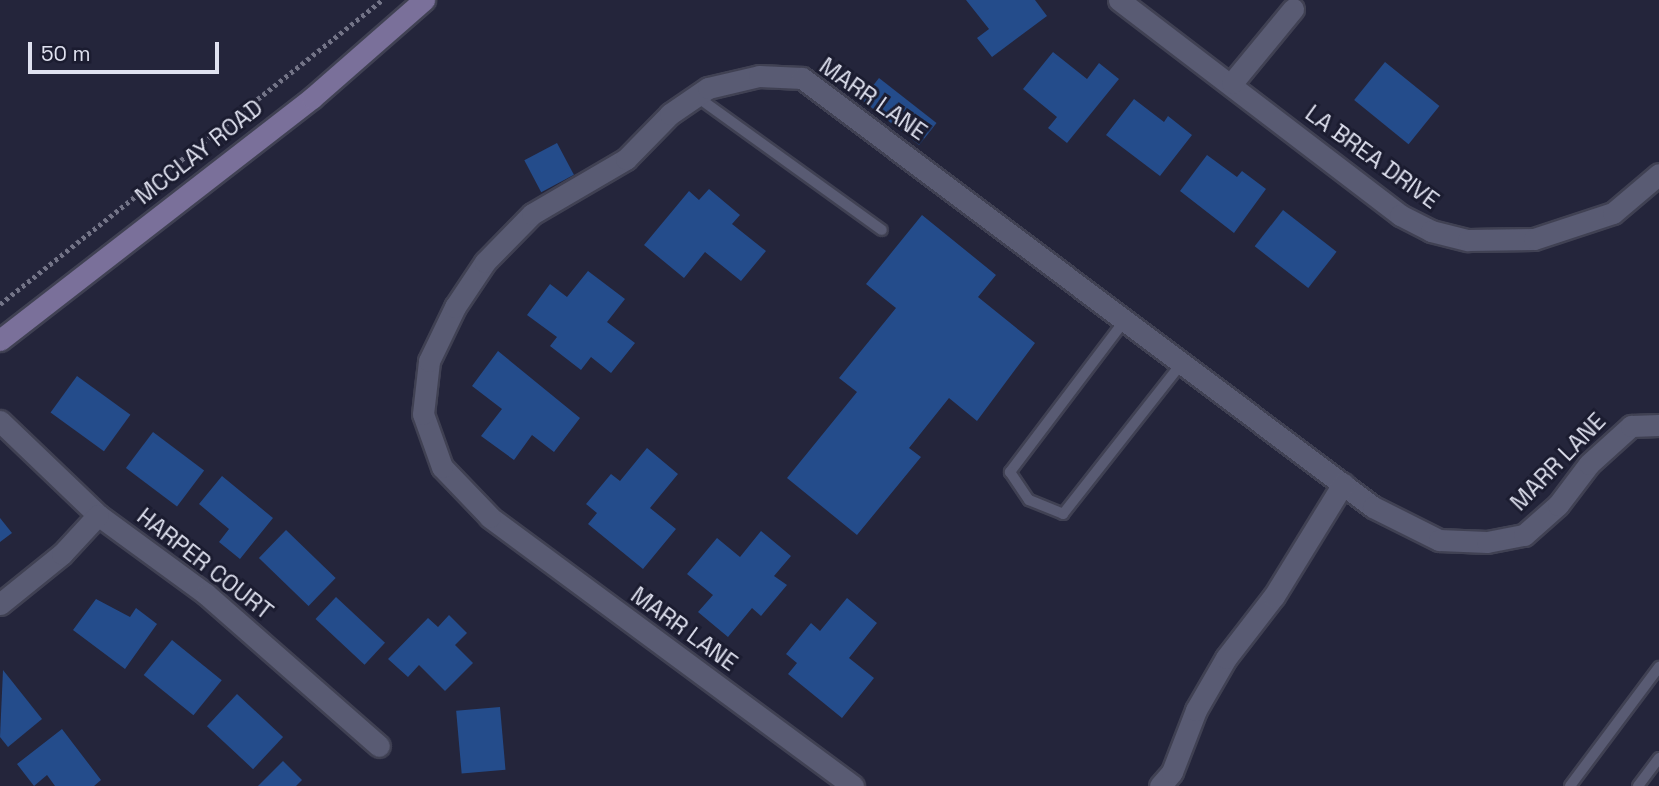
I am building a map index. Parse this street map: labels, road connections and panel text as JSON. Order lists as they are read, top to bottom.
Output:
{
  "streets": {
    "main road": ["MCCLAY ROAD"],
    "street": ["MARR LANE", "LA BREA DRIVE", "HARPER COURT"]
  },
  "scale_bar": "50 m"
}
